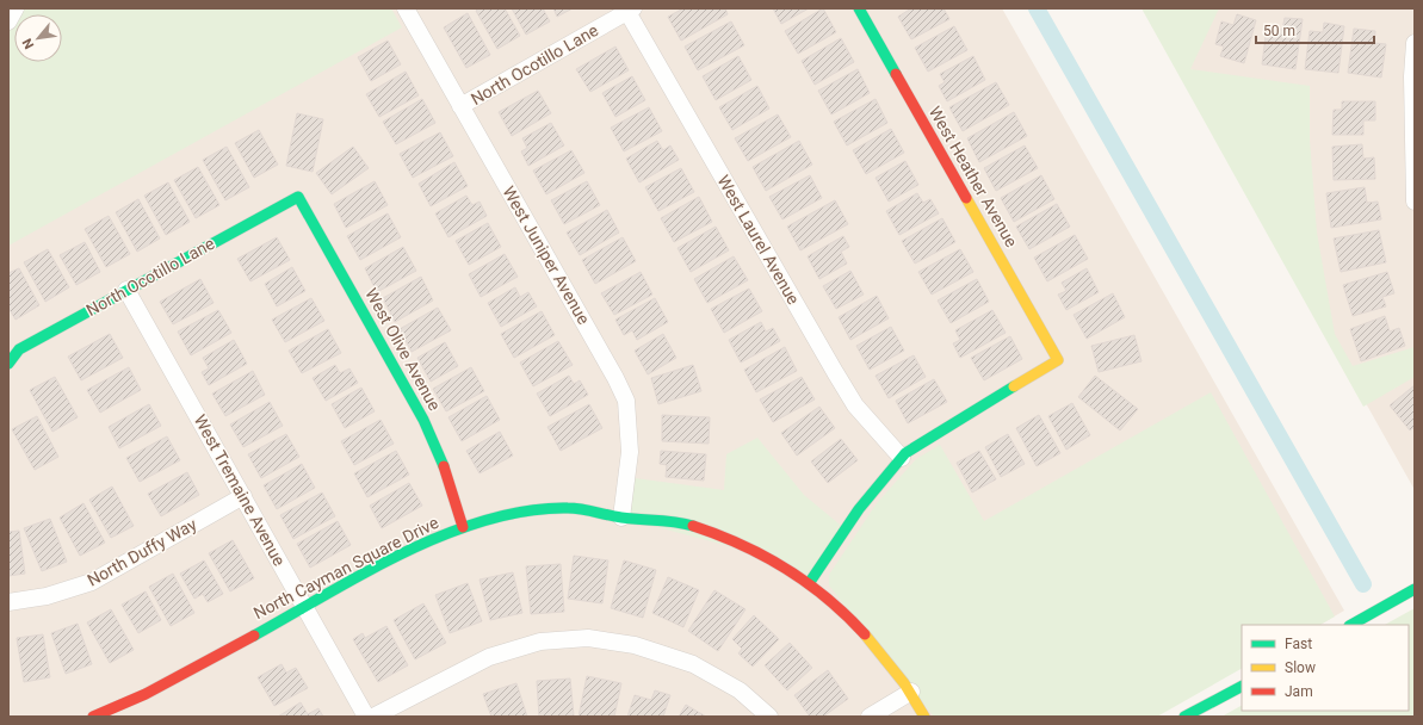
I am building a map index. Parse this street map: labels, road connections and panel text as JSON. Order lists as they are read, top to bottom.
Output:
{
  "streets": {
    "street": [
      "North Ocotillo Lane",
      "West Heather Avenue",
      "West Laurel Avenue",
      "West Juniper Avenue",
      "West Olive Avenue",
      "West Tremaine Avenue",
      "North Duffy Way",
      "North Cayman Square Drive"
    ]
  },
  "crossings": [
    ["North Ocotillo Lane", "West Laurel Avenue"],
    ["North Ocotillo Lane", "West Juniper Avenue"],
    ["North Ocotillo Lane", "West Olive Avenue"],
    ["North Ocotillo Lane", "West Tremaine Avenue"],
    ["West Heather Avenue", "West Laurel Avenue"],
    ["West Juniper Avenue", "North Cayman Square Drive"],
    ["West Olive Avenue", "North Cayman Square Drive"],
    ["West Tremaine Avenue", "North Duffy Way"],
    ["West Tremaine Avenue", "North Cayman Square Drive"]
  ],
  "legend": ["Fast", "Slow", "Jam"],
  "scale_bar": "50 m",
  "north": "bottom left"
}
